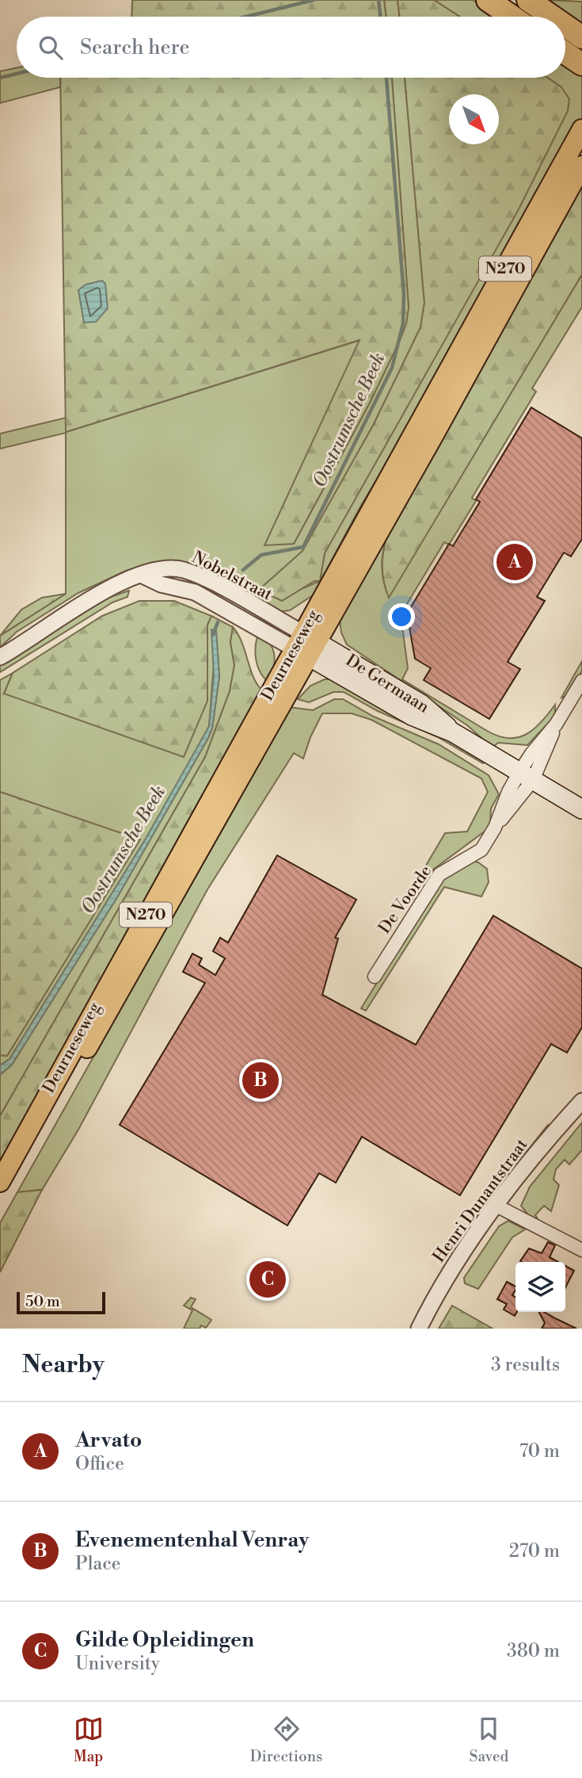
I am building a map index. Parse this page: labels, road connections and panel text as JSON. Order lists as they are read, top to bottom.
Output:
{
  "streets": {
    "main road": ["N270", "Deurneseweg", "De Germaan"],
    "street": ["Nobelstraat", "De Voorde", "Henri Dunantstraat"]
  },
  "crossings": [
    ["Nobelstraat", "Deurneseweg"],
    ["Nobelstraat", "De Germaan"],
    ["Deurneseweg", "De Germaan"],
    ["De Germaan", "De Voorde"]
  ],
  "water": ["Oostrumsche Beek"],
  "scale_bar": "50 m",
  "north": "bottom right",
  "page": {
    "search": "Search here",
    "pins": ["A", "B", "C"],
    "scale": "50 m",
    "heading": ["Nearby", "3 results"],
    "list": [
      {
        "mark": "A",
        "name": "Arvato",
        "note": "Office",
        "value": "70 m"
      },
      {
        "mark": "B",
        "name": "Evenementenhal Venray",
        "note": "Place",
        "value": "270 m"
      },
      {
        "mark": "C",
        "name": "Gilde Opleidingen",
        "note": "University",
        "value": "380 m"
      }
    ],
    "nav": ["Map", "Directions", "Saved"]
  }
}
